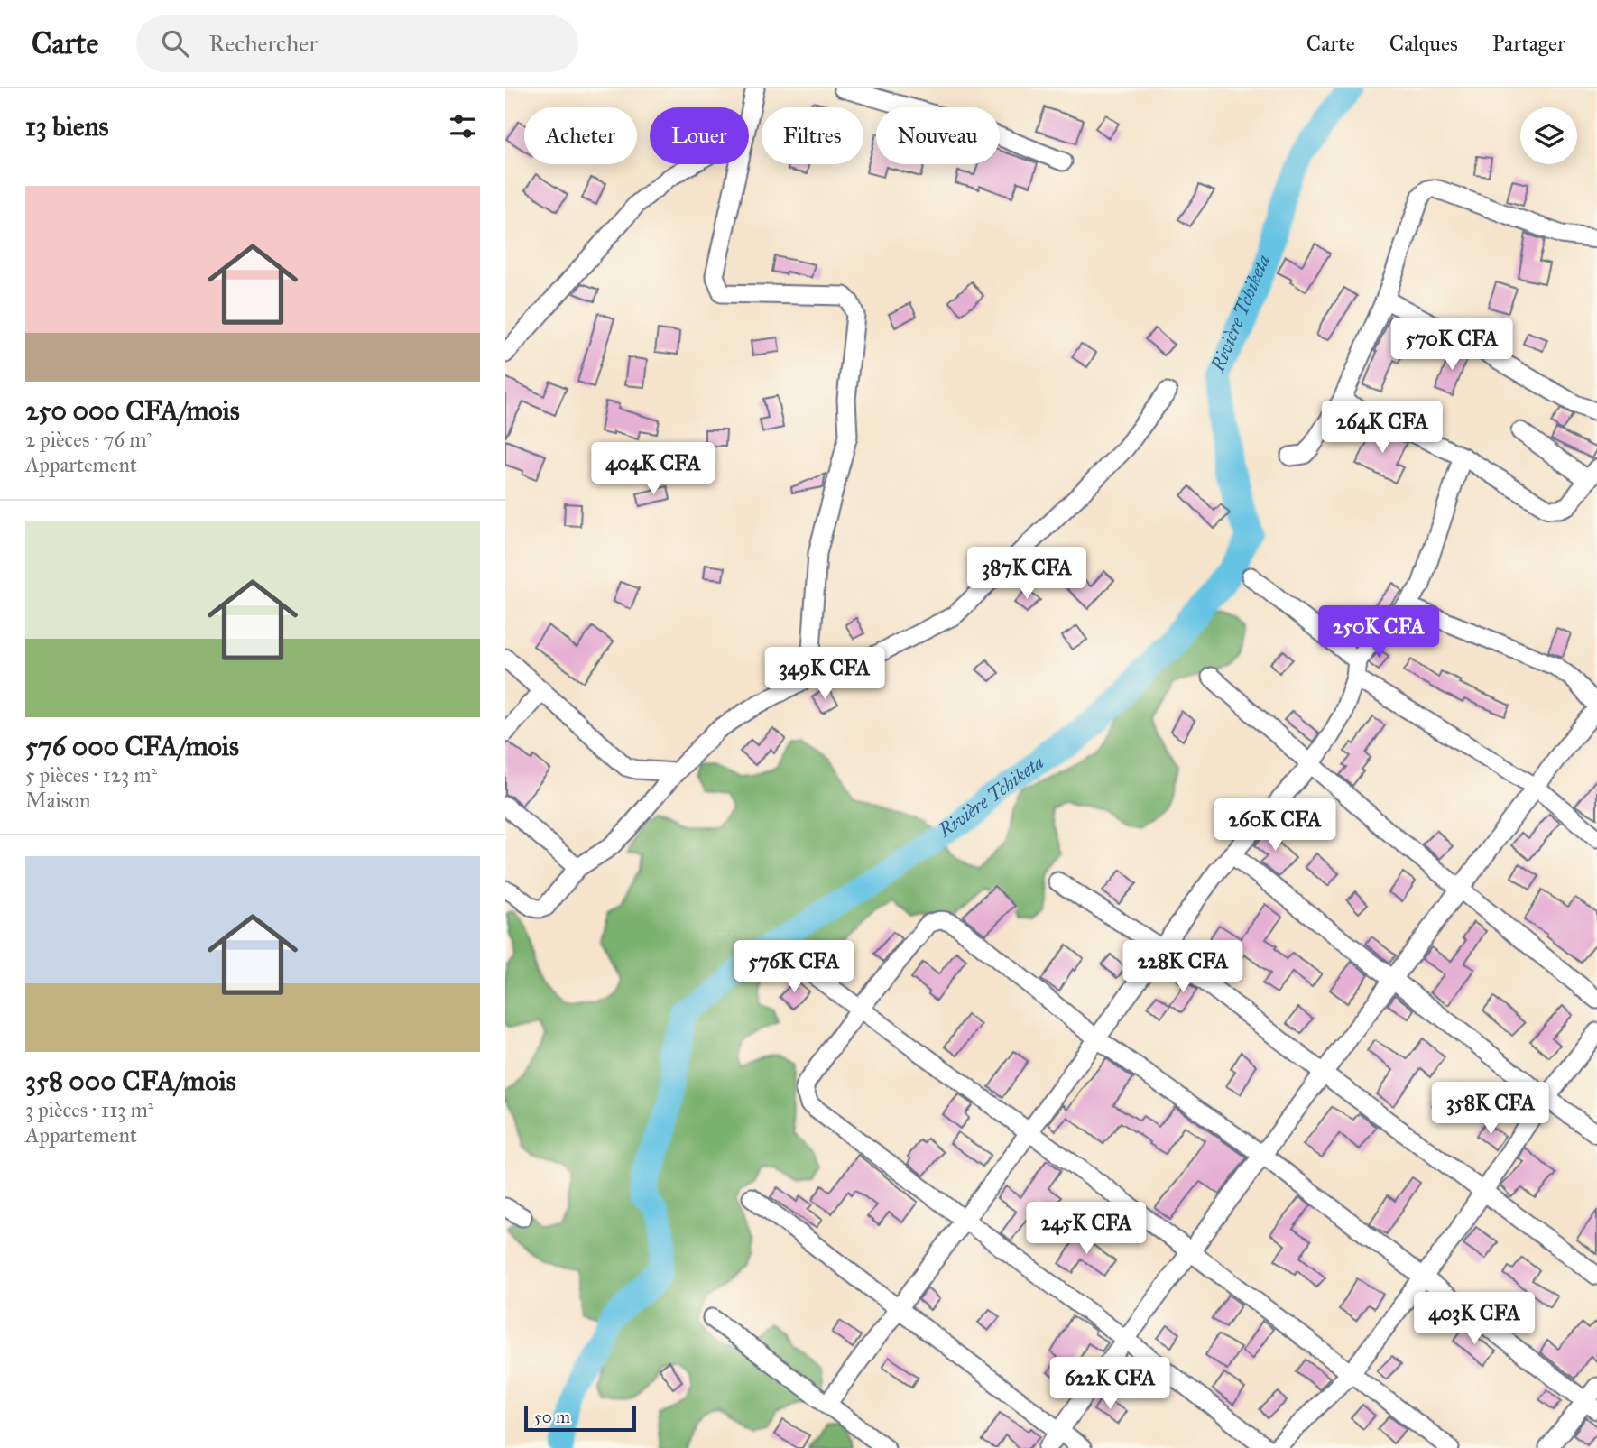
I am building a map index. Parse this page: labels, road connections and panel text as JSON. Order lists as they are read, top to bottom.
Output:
{
  "water": ["Rivière Tchiketa"],
  "scale_bar": "50 m",
  "page": {
    "header": "Carte",
    "search": "Rechercher",
    "nav": ["Carte", "Calques", "Partager"],
    "heading": "13 biens",
    "chip": [
      "Acheter",
      "Louer",
      "Filtres",
      "Nouveau"
    ],
    "list": [
      {
        "name": "250 000 CFA/mois",
        "note": "2 pièces · 76 m² · Appartement"
      },
      {
        "name": "576 000 CFA/mois",
        "note": "5 pièces · 123 m² · Maison"
      },
      {
        "name": "358 000 CFA/mois",
        "note": "3 pièces · 113 m² · Appartement"
      }
    ],
    "price": [
      "570K CFA",
      "264K CFA",
      "404K CFA",
      "387K CFA",
      "250K CFA",
      "349K CFA",
      "260K CFA",
      "576K CFA",
      "228K CFA",
      "358K CFA",
      "245K CFA",
      "403K CFA",
      "622K CFA"
    ],
    "scale": "50 m"
  }
}
